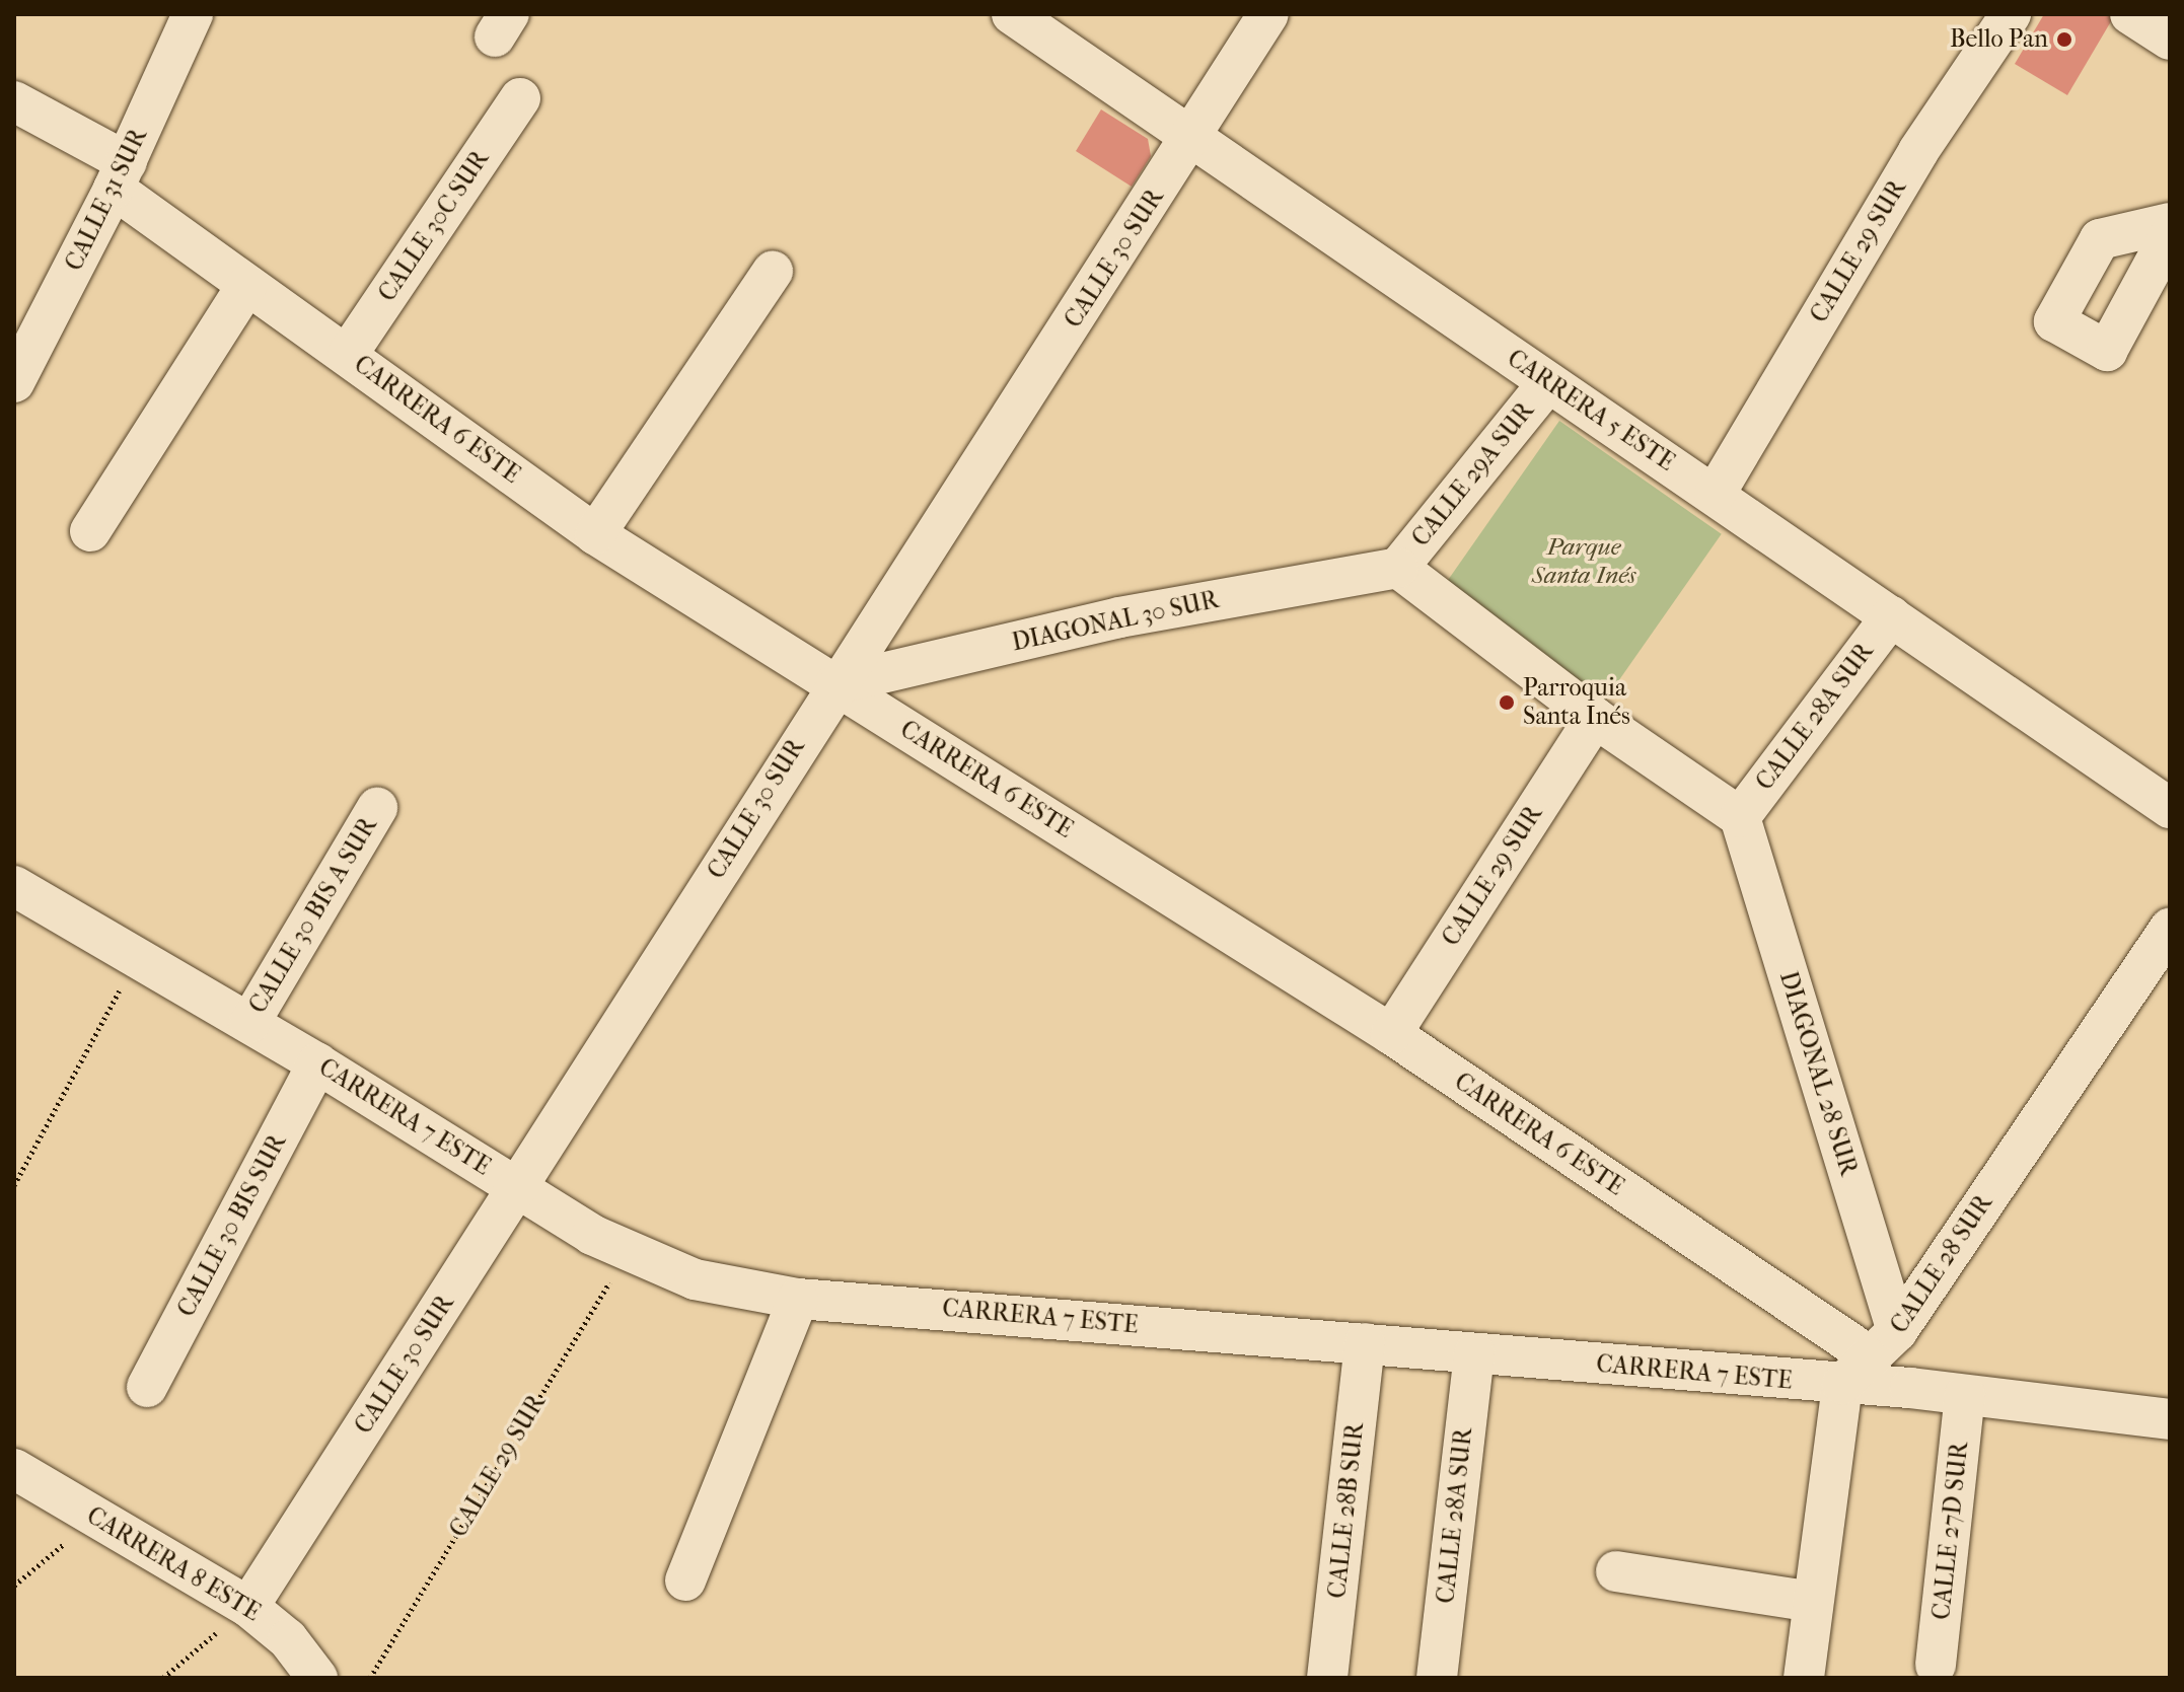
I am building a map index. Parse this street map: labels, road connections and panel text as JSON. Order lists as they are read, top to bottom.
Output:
{
  "streets": {
    "street": [
      "CALLE 31 SUR",
      "CALLE 30C SUR",
      "CALLE 29 SUR",
      "CALLE 30 SUR",
      "CARRERA 5 ESTE",
      "CARRERA 6 ESTE",
      "CALLE 29A SUR",
      "DIAGONAL 30 SUR",
      "CALLE 28A SUR",
      "CALLE 30 BIS A SUR",
      "DIAGONAL 28 SUR",
      "CARRERA 7 ESTE",
      "CALLE 30 BIS SUR",
      "CALLE 28 SUR",
      "CALLE 28B SUR",
      "CALLE 27D SUR",
      "CARRERA 8 ESTE"
    ]
  },
  "crossings": [
    ["CALLE 31 SUR", "CARRERA 6 ESTE"],
    ["CALLE 30C SUR", "CARRERA 6 ESTE"],
    ["CALLE 29 SUR", "CARRERA 5 ESTE"],
    ["CALLE 29 SUR", "CARRERA 6 ESTE"],
    ["CALLE 29 SUR", "CARRERA 7 ESTE"],
    ["CALLE 30 SUR", "CARRERA 5 ESTE"],
    ["CALLE 30 SUR", "CARRERA 6 ESTE"],
    ["CALLE 30 SUR", "DIAGONAL 30 SUR"],
    ["CALLE 30 SUR", "CARRERA 7 ESTE"],
    ["CALLE 30 SUR", "CARRERA 8 ESTE"],
    ["CARRERA 5 ESTE", "CALLE 29A SUR"],
    ["CARRERA 5 ESTE", "CALLE 28A SUR"],
    ["CARRERA 6 ESTE", "DIAGONAL 30 SUR"],
    ["CARRERA 6 ESTE", "DIAGONAL 28 SUR"],
    ["CARRERA 6 ESTE", "CARRERA 7 ESTE"],
    ["CARRERA 6 ESTE", "CALLE 28 SUR"],
    ["CALLE 29A SUR", "DIAGONAL 30 SUR"],
    ["CALLE 28A SUR", "DIAGONAL 28 SUR"],
    ["CALLE 28A SUR", "CARRERA 7 ESTE"],
    ["CALLE 30 BIS A SUR", "CARRERA 7 ESTE"],
    ["DIAGONAL 28 SUR", "CARRERA 7 ESTE"],
    ["DIAGONAL 28 SUR", "CALLE 28 SUR"],
    ["CARRERA 7 ESTE", "CALLE 30 BIS SUR"],
    ["CARRERA 7 ESTE", "CALLE 28 SUR"],
    ["CARRERA 7 ESTE", "CALLE 28B SUR"],
    ["CARRERA 7 ESTE", "CALLE 27D SUR"]
  ],
  "parks": ["Parque Santa Inés"],
  "places": ["Bello Pan", "Parroquia Santa Inés"]
}
